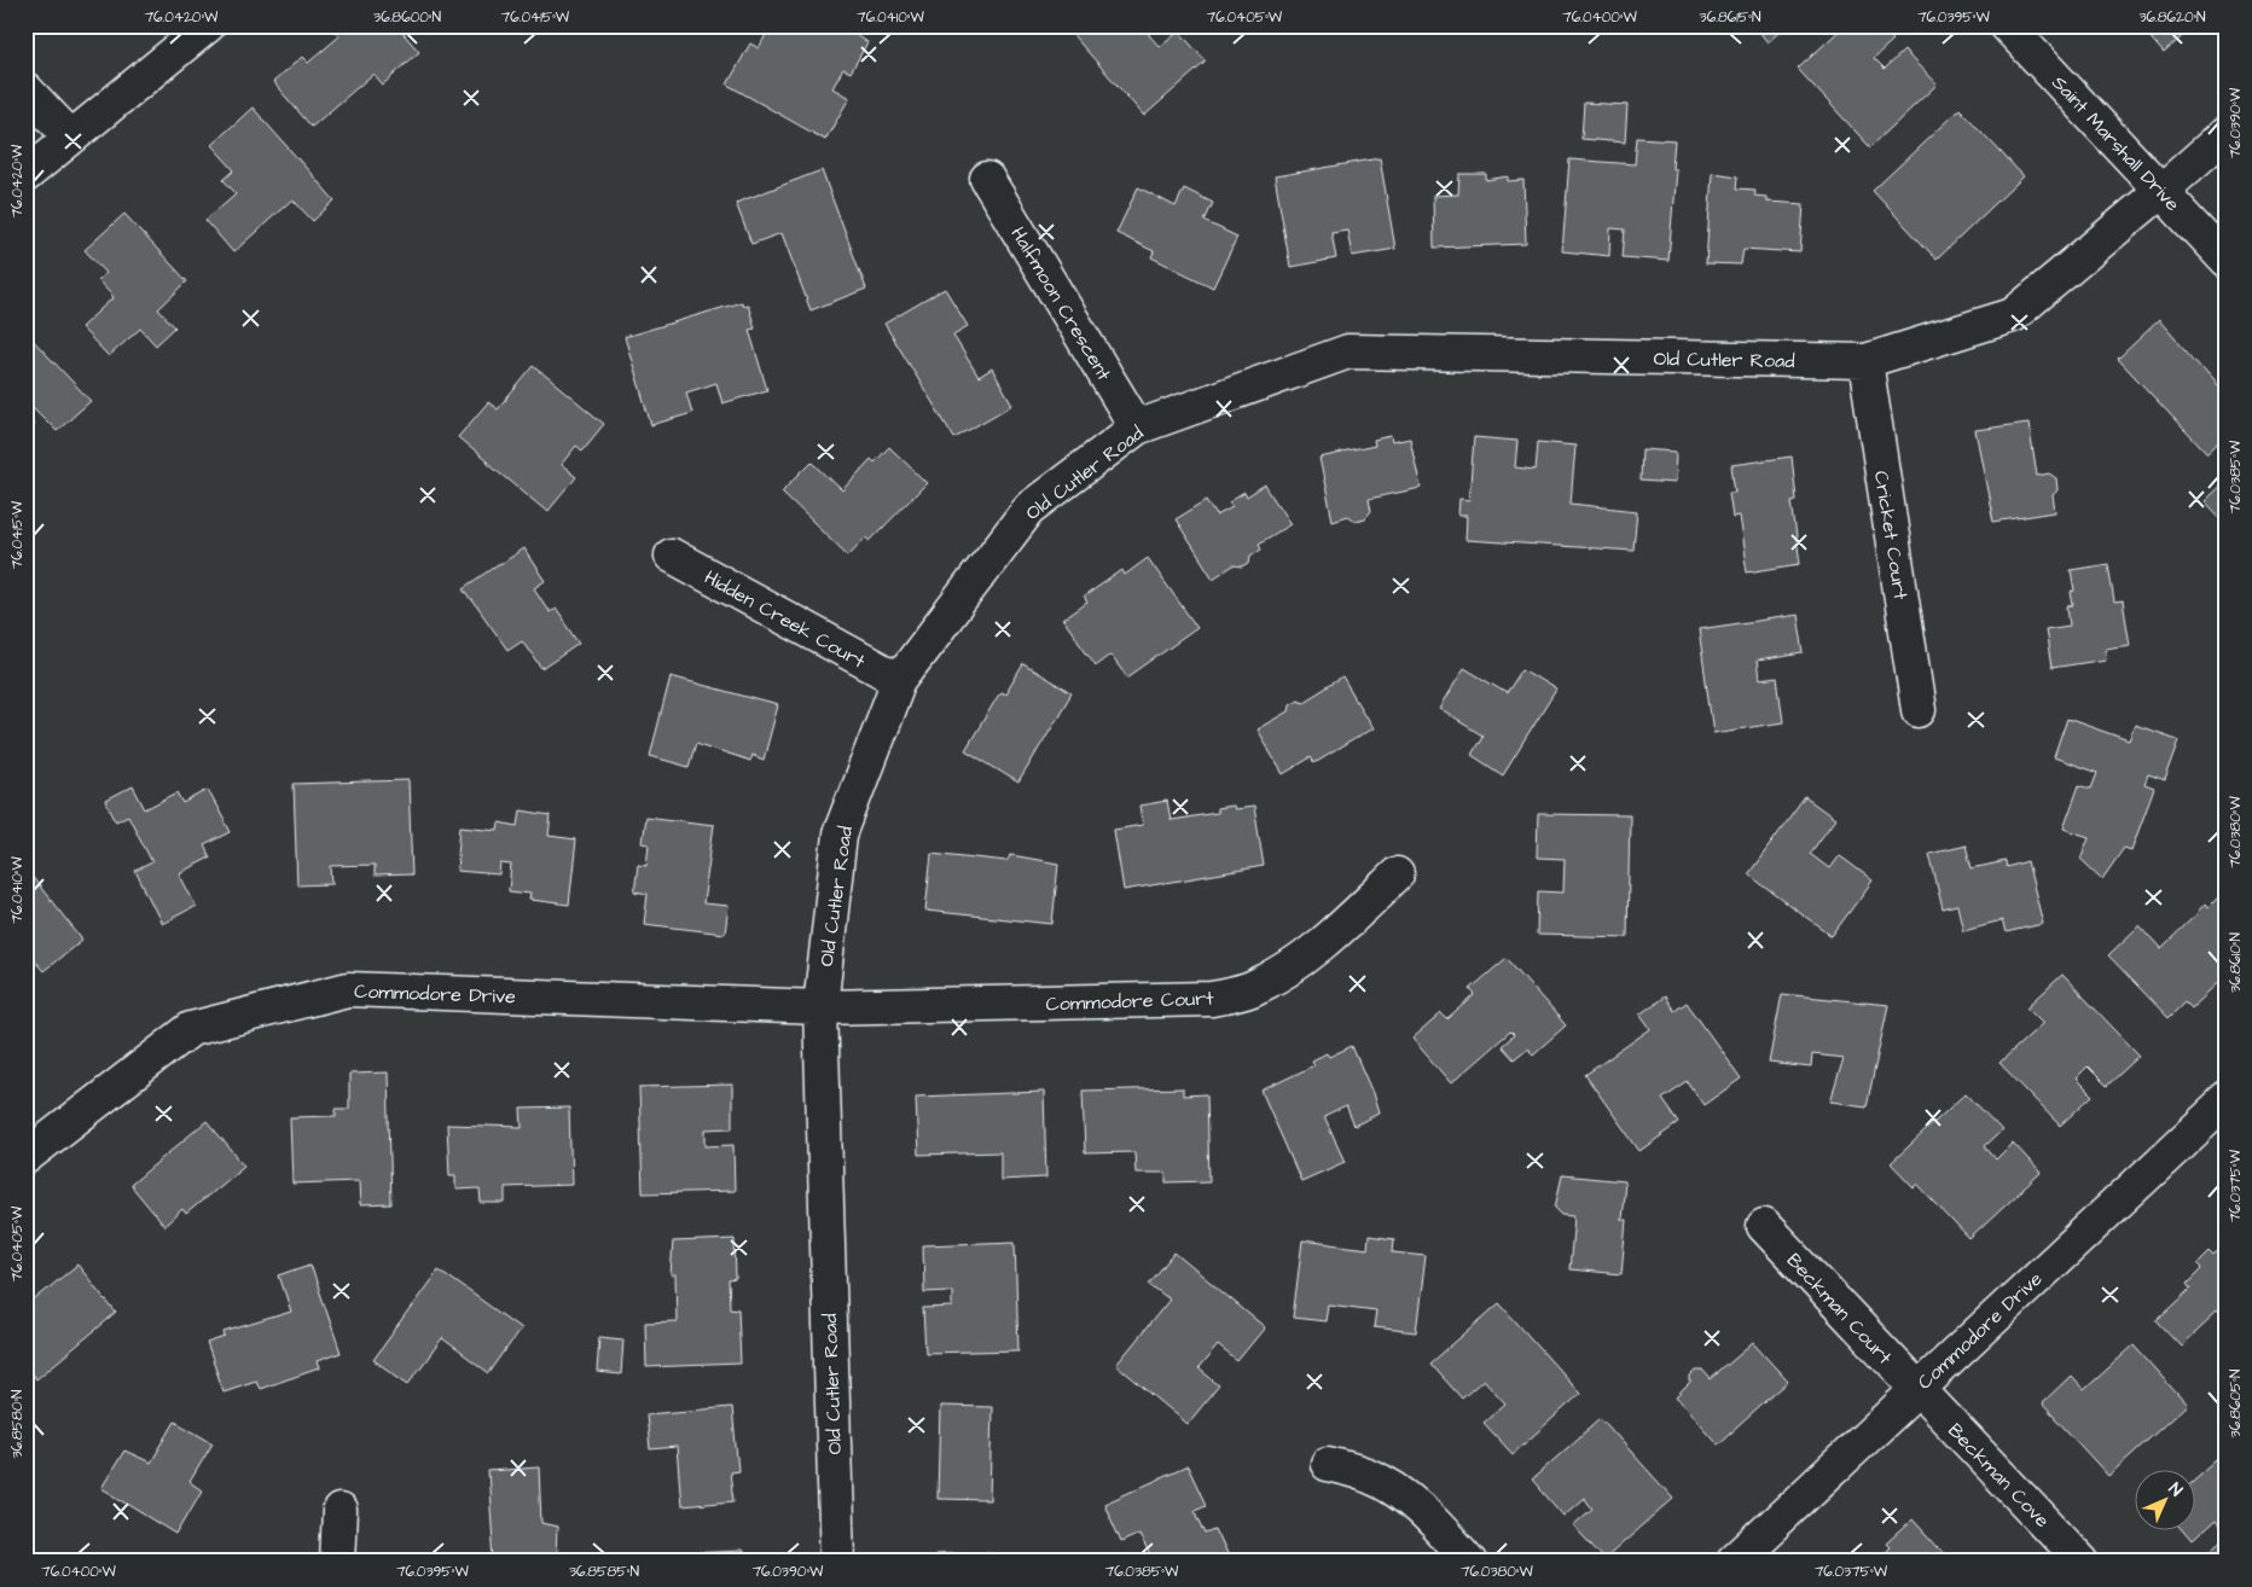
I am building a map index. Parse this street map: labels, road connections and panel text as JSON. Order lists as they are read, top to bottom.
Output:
{
  "streets": {
    "street": [
      "Saint Marshall Drive",
      "Halfmoon Crescent",
      "Old Cutler Road",
      "Cricket Court",
      "Hidden Creek Court",
      "Commodore Drive",
      "Commodore Court",
      "Beckman Court",
      "Beckman Cove"
    ]
  },
  "crossings": [
    ["Saint Marshall Drive", "Old Cutler Road"],
    ["Halfmoon Crescent", "Old Cutler Road"],
    ["Old Cutler Road", "Cricket Court"],
    ["Old Cutler Road", "Hidden Creek Court"],
    ["Old Cutler Road", "Commodore Drive"],
    ["Old Cutler Road", "Commodore Court"],
    ["Commodore Drive", "Commodore Court"],
    ["Commodore Drive", "Beckman Court"],
    ["Commodore Drive", "Beckman Cove"],
    ["Beckman Court", "Beckman Cove"]
  ],
  "north": "top right",
  "coordinates": [
    "76.0420°W",
    "36.8600°N",
    "76.0415°W",
    "76.0410°W",
    "76.0405°W",
    "76.0400°W",
    "36.8615°N",
    "76.0395°W",
    "36.8620°N",
    "76.0390°W",
    "76.0385°W",
    "76.0380°W",
    "36.8610°N",
    "76.0375°W",
    "36.8605°N",
    "36.8580°N",
    "36.8585°N"
  ]
}
